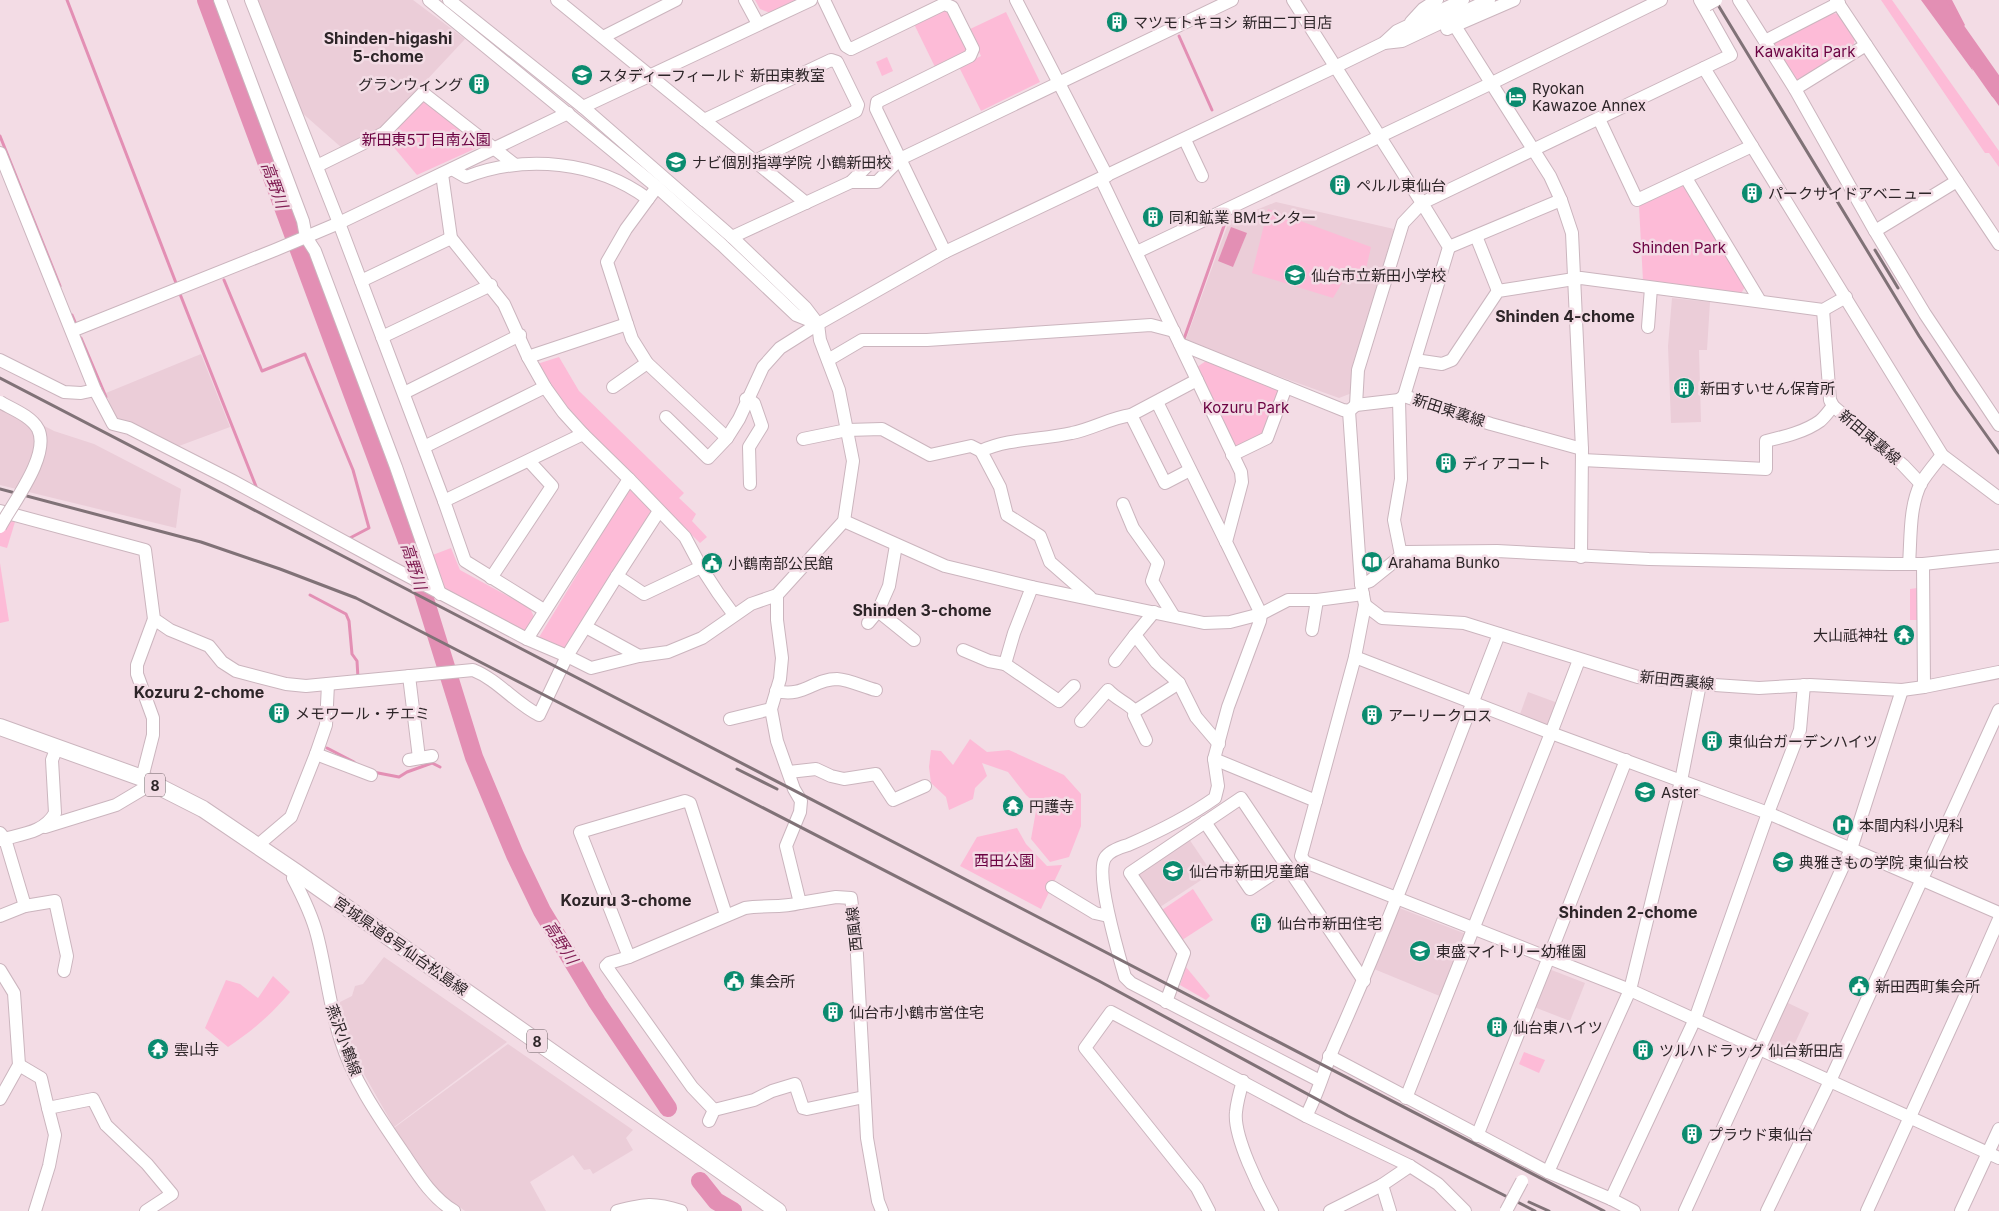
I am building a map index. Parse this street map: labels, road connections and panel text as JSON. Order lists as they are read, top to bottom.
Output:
{
  "streets": {
    "main road": ["8", "宮城県道8号仙台松島線"],
    "street": [
      "新田東裏線",
      "新田西裏線",
      "西風線",
      "燕沢小鶴線"
    ]
  },
  "crossings": [
    ["宮城県道8号仙台松島線", "燕沢小鶴線"]
  ],
  "districts": [
    "Shinden-higashi 5-chome",
    "Shinden 4-chome",
    "Shinden 3-chome",
    "Kozuru 2-chome",
    "Kozuru 3-chome",
    "Shinden 2-chome"
  ],
  "water": ["高野川"],
  "parks": [
    "Kawakita Park",
    "新田東5丁目南公園",
    "Shinden Park",
    "Kozuru Park",
    "西田公園"
  ],
  "places": {
    "building": [
      "マツモトキヨシ 新田二丁目店",
      "グランウィング",
      "ペルル東仙台",
      "パークサイドアベニュー",
      "同和鉱業 BMセンター",
      "新田すいせん保育所",
      "ディアコート",
      "メモワール・チエミ",
      "アーリークロス",
      "東仙台ガーデンハイツ",
      "仙台市新田住宅",
      "仙台市小鶴市営住宅",
      "仙台東ハイツ",
      "ツルハドラッグ 仙台新田店",
      "プラウド東仙台"
    ],
    "school or university": [
      "スタディーフィールド 新田東教室",
      "ナビ個別指導学院 小鶴新田校",
      "仙台市立新田小学校",
      "Aster",
      "典雅きもの学院 東仙台校",
      "仙台市新田児童館",
      "東盛マイトリー幼稚園"
    ],
    "hotel": ["Ryokan Kawazoe Annex"],
    "library": ["Arahama Bunko"],
    "public building": ["小鶴南部公民館", "集会所", "新田西町集会所"],
    "temple": ["大山祗神社", "円護寺", "雲山寺"],
    "hospital": ["本間内科小児科"]
  }
}
